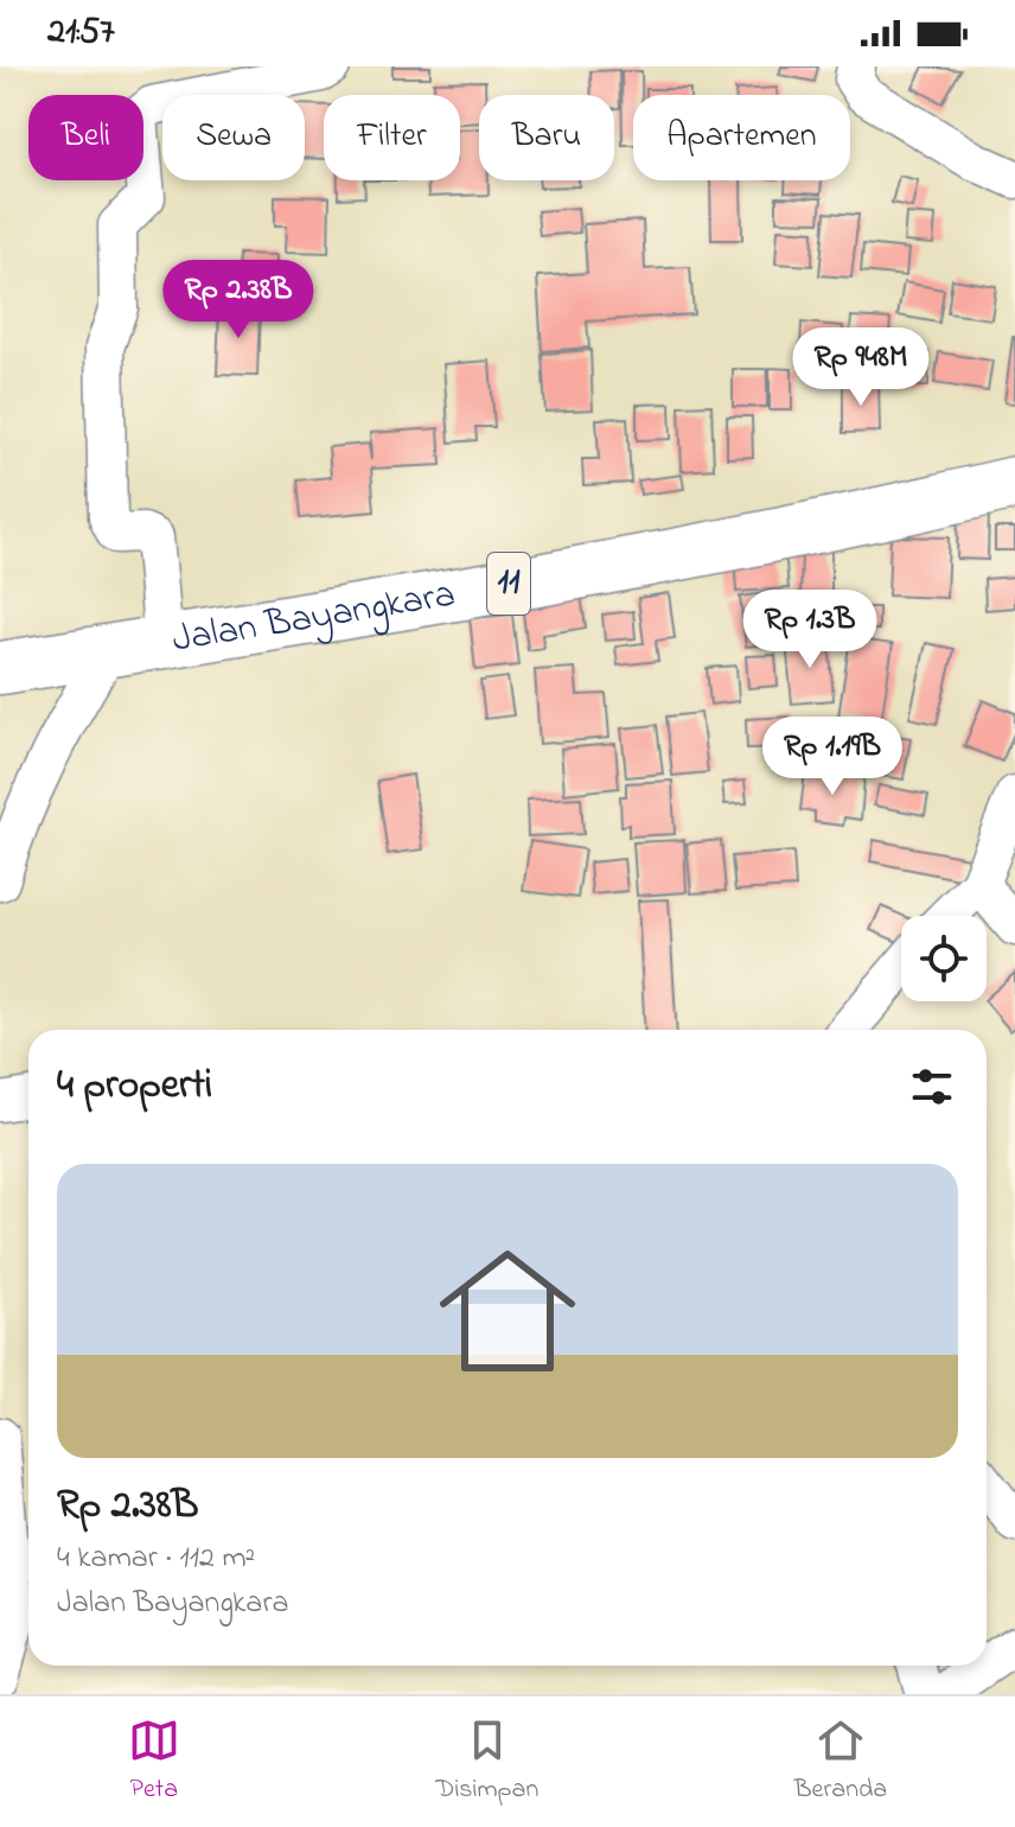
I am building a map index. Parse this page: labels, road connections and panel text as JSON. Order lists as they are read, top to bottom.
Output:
{
  "streets": {
    "highway": ["11", "Jalan Bayangkara"]
  },
  "page": {
    "status": "21:57",
    "chip": [
      "Beli",
      "Sewa",
      "Filter",
      "Baru",
      "Apartemen"
    ],
    "price": [
      "Rp 2.38B",
      "Rp 948M",
      "Rp 1.3B",
      "Rp 1.19B"
    ],
    "heading": "4 properti",
    "list": [
      {
        "name": "Rp 2.38B",
        "note": "4 kamar · 112 m² · Jalan Bayangkara"
      }
    ],
    "tabs": ["Peta", "Disimpan", "Beranda"]
  }
}
